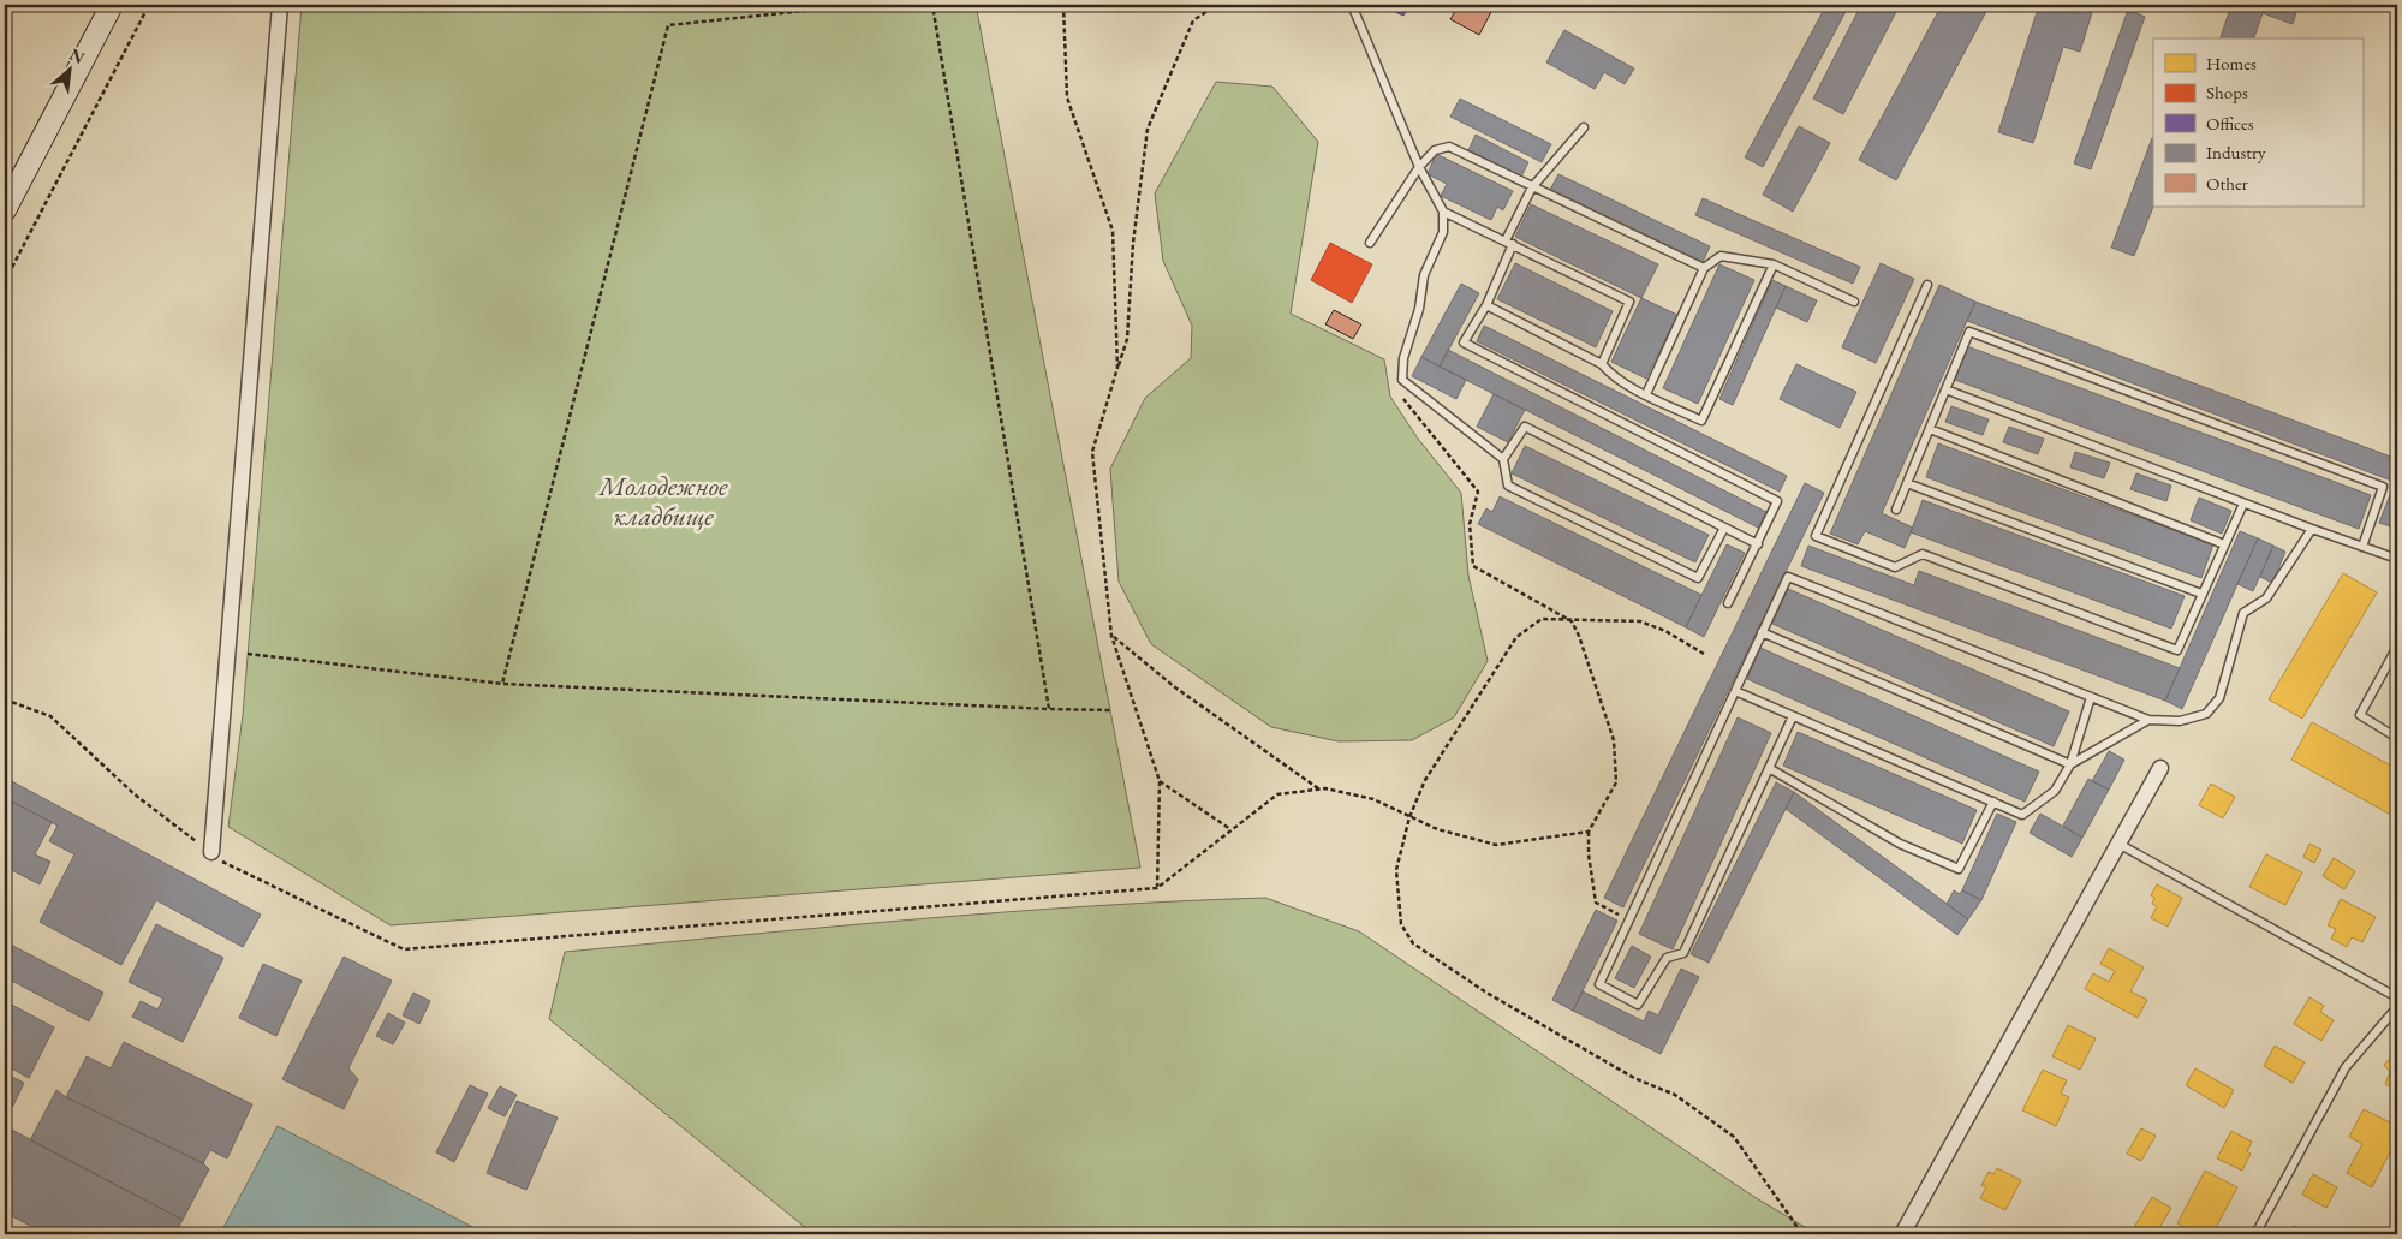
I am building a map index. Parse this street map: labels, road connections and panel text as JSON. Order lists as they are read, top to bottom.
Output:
{
  "parks": ["Молодежное кладбище"],
  "legend": [
    "Homes",
    "Shops",
    "Offices",
    "Industry",
    "Other"
  ],
  "north": "top right"
}
